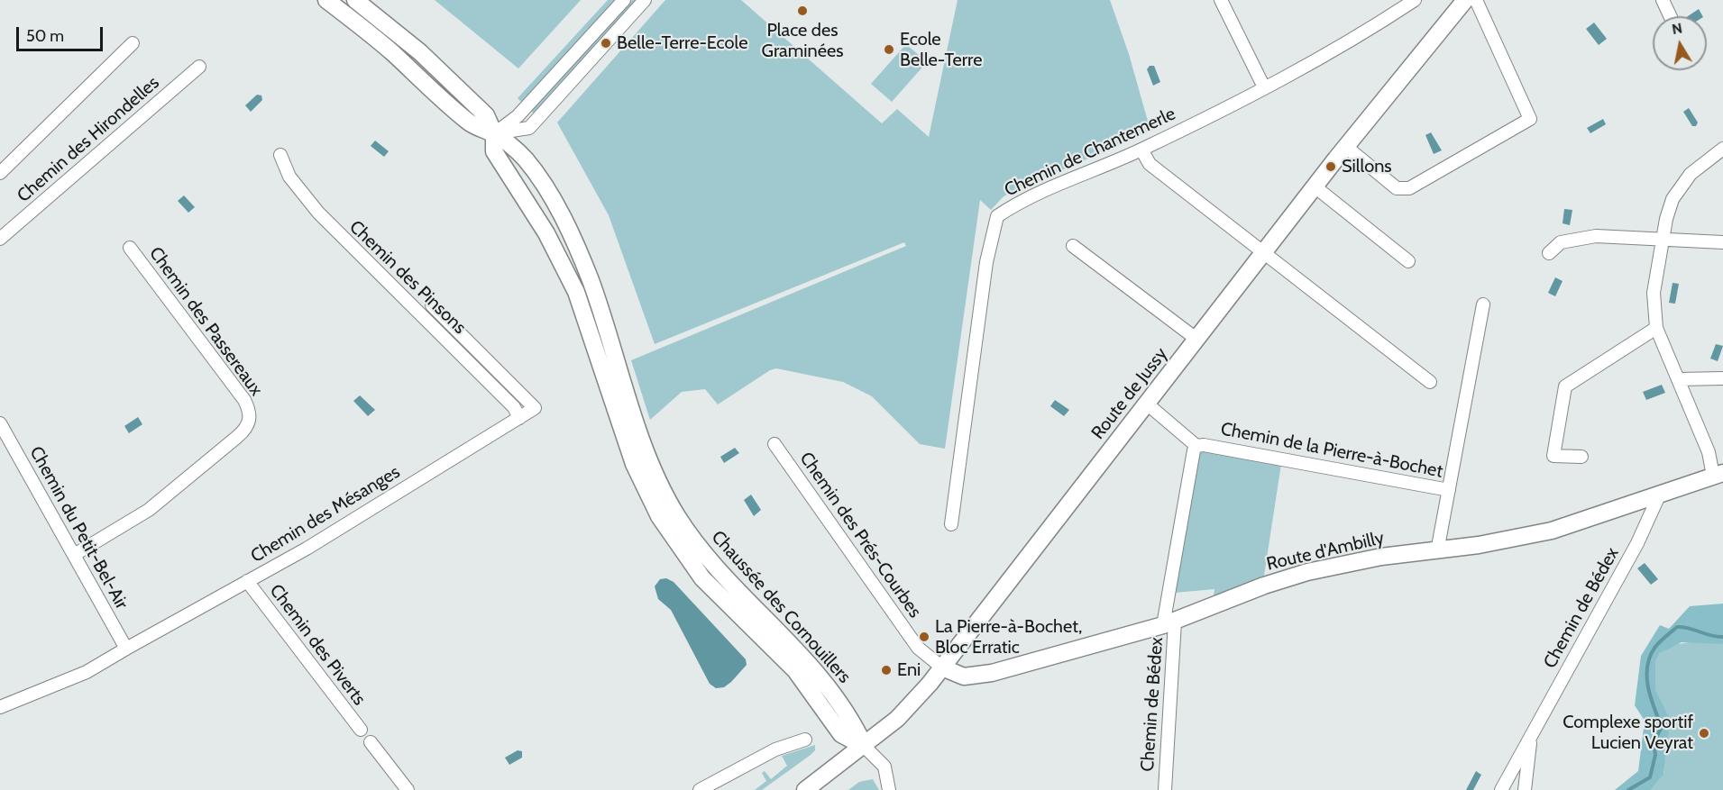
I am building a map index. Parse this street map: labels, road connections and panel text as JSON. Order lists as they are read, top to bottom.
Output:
{
  "streets": {
    "street": [
      "Chemin des Hirondelles",
      "Chemin de Chantemerle",
      "Chemin des Pinsons",
      "Chemin des Passereaux",
      "Route de Jussy",
      "Chemin de la Pierre-à-Bochet",
      "Chemin des Mésanges",
      "Chemin du Petit-Bel-Air",
      "Chemin des Prés-Courbes",
      "Route d'Ambilly",
      "Chaussée des Cornouillers",
      "Chemin de Bédex",
      "Chemin des Piverts"
    ]
  },
  "crossings": [
    ["Chemin des Pinsons", "Chemin des Mésanges"],
    ["Chemin des Passereaux", "Chemin du Petit-Bel-Air"],
    ["Route de Jussy", "Chemin des Prés-Courbes"],
    ["Route de Jussy", "Route d'Ambilly"],
    ["Route de Jussy", "Chaussée des Cornouillers"],
    ["Chemin de la Pierre-à-Bochet", "Route d'Ambilly"],
    ["Chemin de la Pierre-à-Bochet", "Chemin de Bédex"],
    ["Chemin des Mésanges", "Chemin du Petit-Bel-Air"],
    ["Chemin des Mésanges", "Chemin des Piverts"],
    ["Chemin des Prés-Courbes", "Route d'Ambilly"],
    ["Route d'Ambilly", "Chemin de Bédex"]
  ],
  "places": [
    "Place des Graminées",
    "Belle-Terre-Ecole",
    "Ecole Belle-Terre",
    "Sillons",
    "La Pierre-à-Bochet, Bloc Erratic",
    "Eni",
    "Complexe sportif Lucien Veyrat"
  ],
  "scale_bar": "50 m",
  "north": "top"
}
